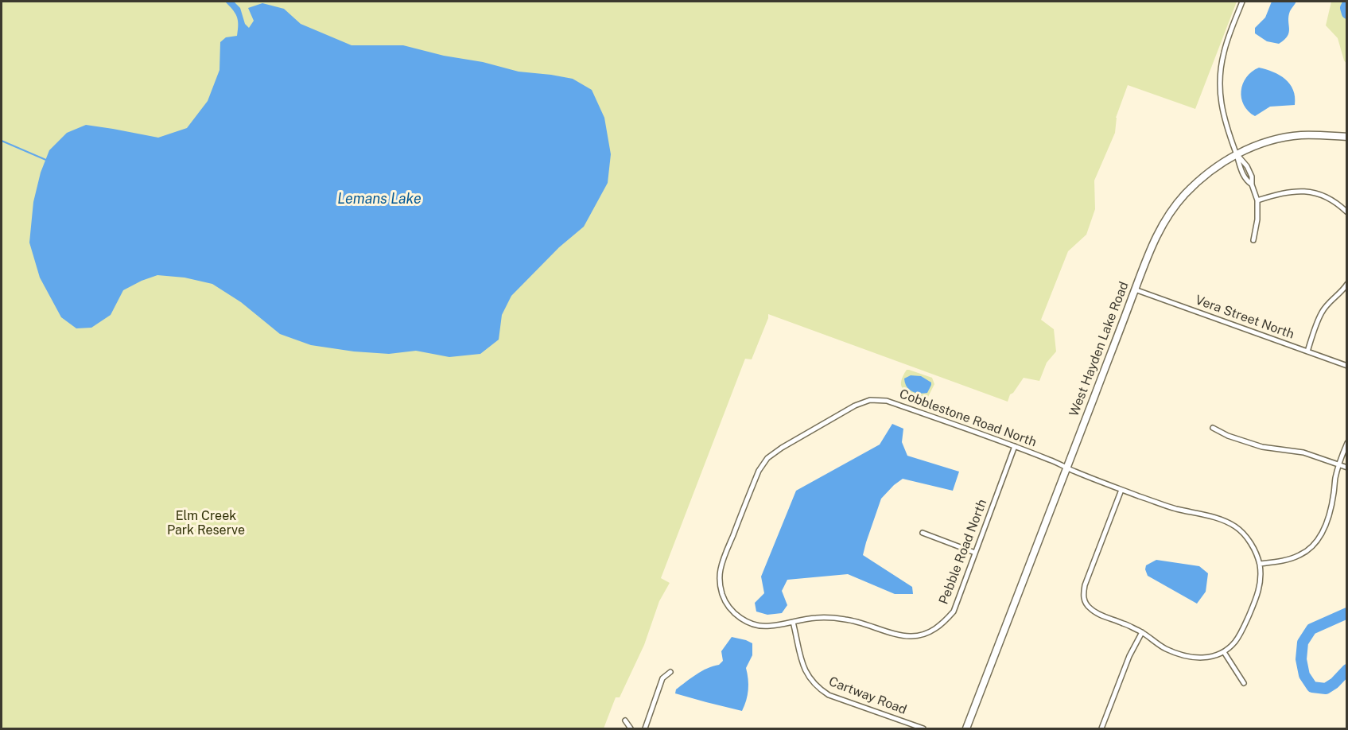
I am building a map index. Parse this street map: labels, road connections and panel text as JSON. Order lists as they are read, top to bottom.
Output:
{
  "streets": {
    "main road": ["West Hayden Lake Road"],
    "street": [
      "Vera Street North",
      "Cobblestone Road North",
      "Pebble Road North",
      "Cartway Road"
    ]
  },
  "crossings": [
    ["Vera Street North", "West Hayden Lake Road"],
    ["West Hayden Lake Road", "Cobblestone Road North"],
    ["Cobblestone Road North", "Pebble Road North"],
    ["Cobblestone Road North", "Cartway Road"],
    ["Pebble Road North", "Cartway Road"]
  ],
  "water": ["Lemans Lake"],
  "parks": ["Elm Creek Park Reserve"]
}
